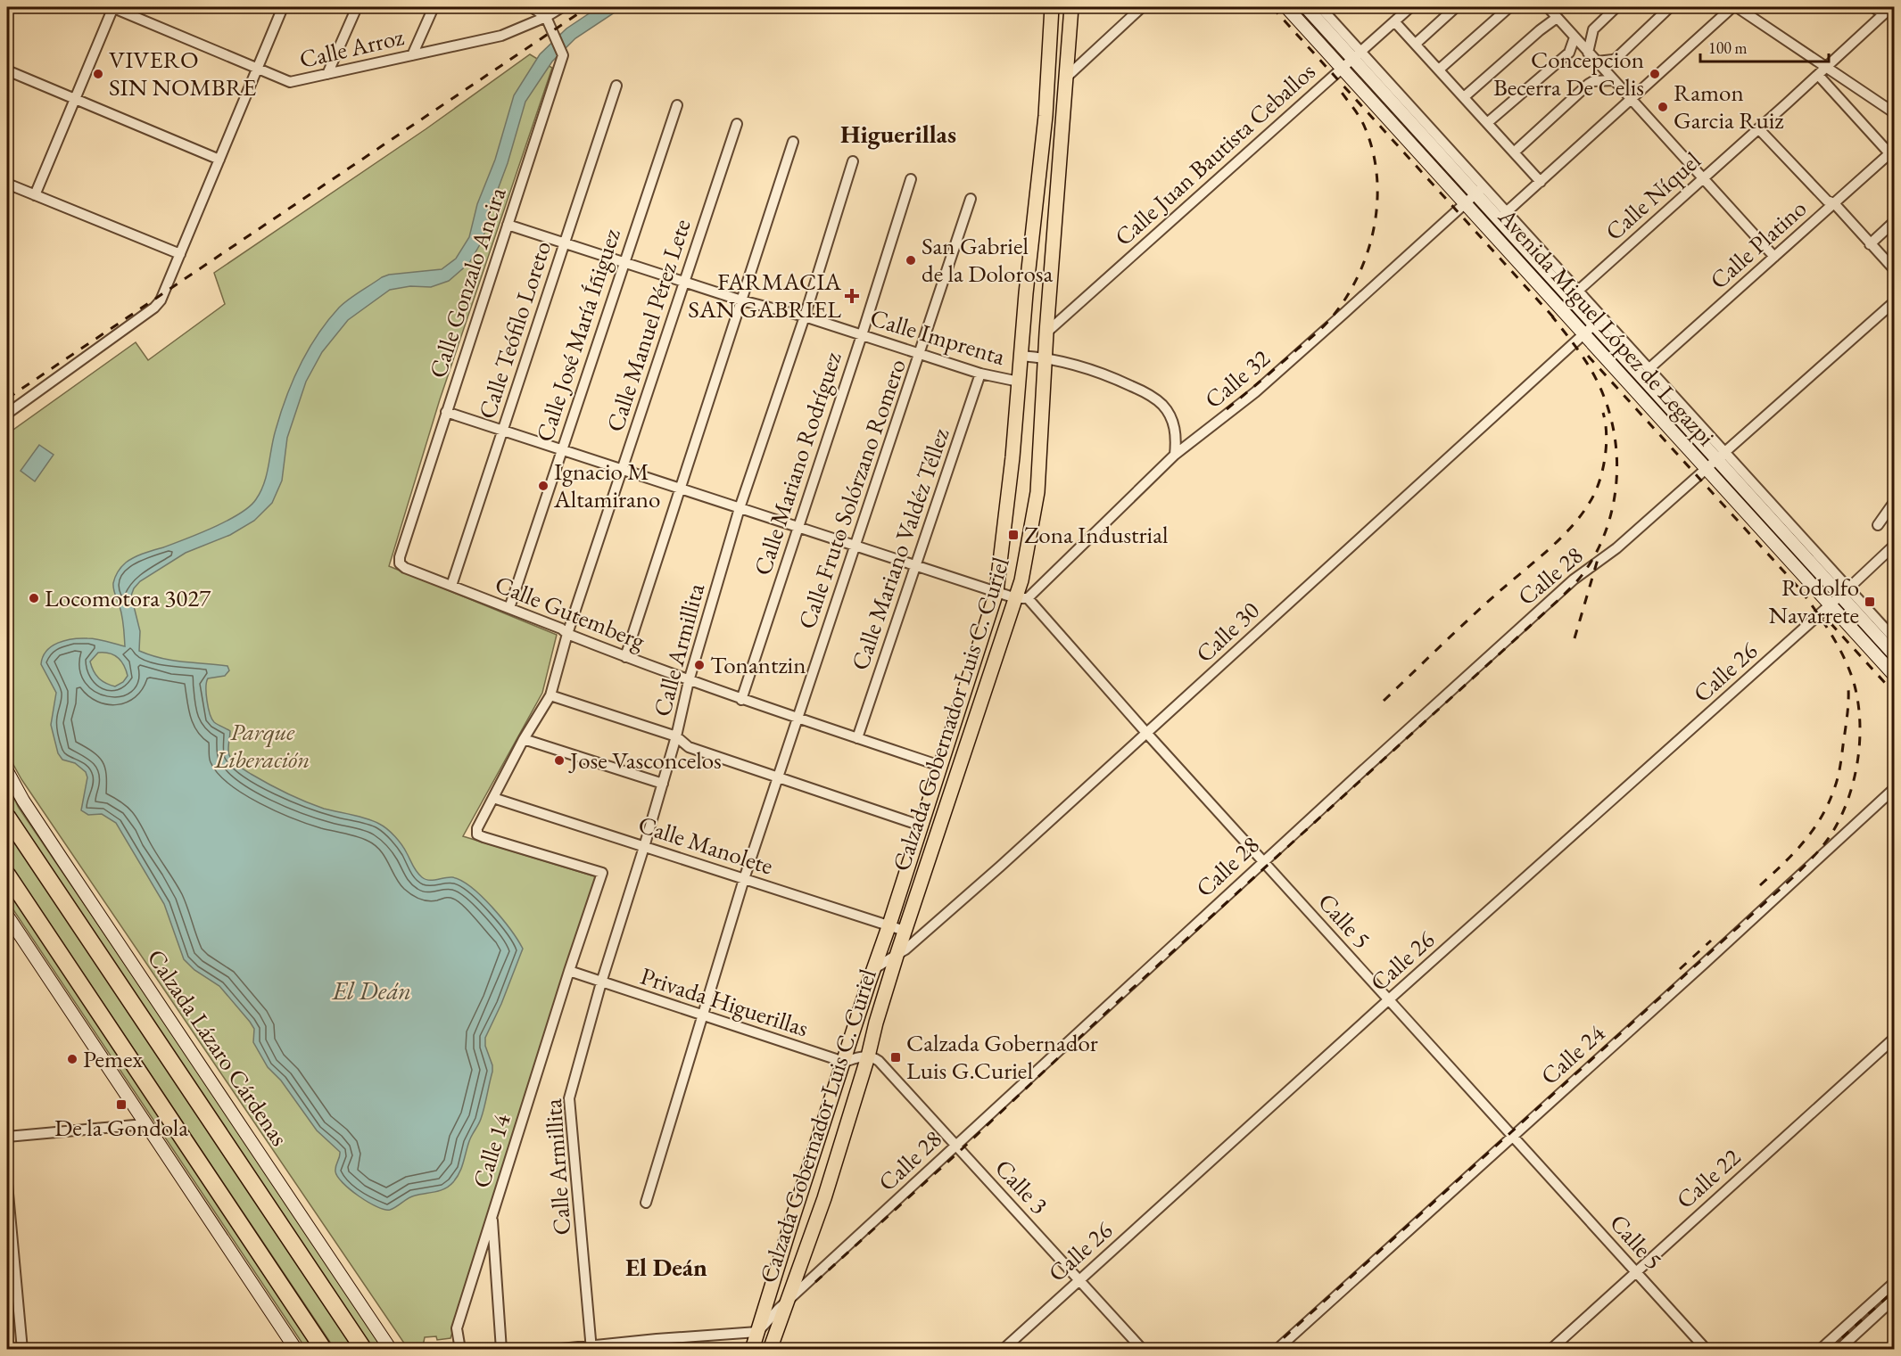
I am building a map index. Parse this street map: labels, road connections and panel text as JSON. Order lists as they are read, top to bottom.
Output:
{
  "streets": {
    "highway": ["Calzada Lázaro Cárdenas"],
    "main road": ["Avenida Miguel López de Legazpi", "Calzada Gobernador Luis C. Curiel"],
    "street": [
      "Calle Arroz",
      "Calle Juan Bautista Ceballos",
      "Calle Níquel",
      "Calle Platino",
      "Calle Gonzalo Ancira",
      "Calle Manuel Pérez Lete",
      "Calle Teófilo Loreto",
      "Calle José María Íñiguez",
      "Calle Imprenta",
      "Calle 32",
      "Calle Mariano Rodríguez",
      "Calle Fruto Solórzano Romero",
      "Calle Mariano Valdéz Téllez",
      "Calle 28",
      "Calle Gutemberg",
      "Calle 30",
      "Calle Armillita",
      "Calle 26",
      "Calle Manolete",
      "Calle 5",
      "Privada Higuerillas",
      "Calle 24",
      "Calle 14",
      "Calle 22",
      "Calle 3"
    ]
  },
  "crossings": [
    ["Calle Arroz", "Calle Gonzalo Ancira"],
    ["Calle Juan Bautista Ceballos", "Avenida Miguel López de Legazpi"],
    ["Calle Juan Bautista Ceballos", "Calzada Gobernador Luis C. Curiel"],
    ["Calle Níquel", "Avenida Miguel López de Legazpi"],
    ["Calle Platino", "Avenida Miguel López de Legazpi"],
    ["Calle Gonzalo Ancira", "Calle Imprenta"],
    ["Calle Gonzalo Ancira", "Calle Gutemberg"],
    ["Calle Manuel Pérez Lete", "Calle Imprenta"],
    ["Calle Manuel Pérez Lete", "Calle Gutemberg"],
    ["Calle Manuel Pérez Lete", "Calle Manolete"],
    ["Calle Manuel Pérez Lete", "Calle 14"],
    ["Avenida Miguel López de Legazpi", "Calle 32"],
    ["Avenida Miguel López de Legazpi", "Calle 28"],
    ["Avenida Miguel López de Legazpi", "Calle 30"],
    ["Avenida Miguel López de Legazpi", "Calle 26"],
    ["Calle Teófilo Loreto", "Calle Imprenta"],
    ["Calle Teófilo Loreto", "Calle Gutemberg"],
    ["Calle José María Íñiguez", "Calle Imprenta"],
    ["Calle José María Íñiguez", "Calle Gutemberg"],
    ["Calle Imprenta", "Calle Mariano Rodríguez"],
    ["Calle Imprenta", "Calle Fruto Solórzano Romero"],
    ["Calle Imprenta", "Calle Mariano Valdéz Téllez"],
    ["Calle Imprenta", "Calle Armillita"],
    ["Calle Imprenta", "Calzada Gobernador Luis C. Curiel"],
    ["Calle 32", "Calzada Gobernador Luis C. Curiel"],
    ["Calle 32", "Calle 5"],
    ["Calle Mariano Rodríguez", "Calle Gutemberg"],
    ["Calle Fruto Solórzano Romero", "Calle Gutemberg"],
    ["Calle Fruto Solórzano Romero", "Calle Manolete"],
    ["Calle Fruto Solórzano Romero", "Privada Higuerillas"],
    ["Calle Mariano Valdéz Téllez", "Calle Gutemberg"],
    ["Calle 28", "Calzada Gobernador Luis C. Curiel"],
    ["Calle 28", "Calle 5"],
    ["Calle 28", "Calle 3"],
    ["Calle Gutemberg", "Calle Armillita"],
    ["Calle Gutemberg", "Calzada Gobernador Luis C. Curiel"],
    ["Calle 30", "Calzada Gobernador Luis C. Curiel"],
    ["Calle 30", "Calle 5"],
    ["Calle Armillita", "Calle Manolete"],
    ["Calle Armillita", "Privada Higuerillas"],
    ["Calle 26", "Calle 5"],
    ["Calle 26", "Calle 3"],
    ["Calzada Gobernador Luis C. Curiel", "Calle Manolete"],
    ["Calzada Gobernador Luis C. Curiel", "Calle 5"],
    ["Calzada Gobernador Luis C. Curiel", "Privada Higuerillas"],
    ["Calzada Gobernador Luis C. Curiel", "Calle 3"],
    ["Calle 5", "Calle 24"],
    ["Calle 5", "Calle 22"],
    ["Privada Higuerillas", "Calle 14"]
  ],
  "districts": ["Higuerillas", "El Deán"],
  "water": ["El Deán"],
  "parks": ["Parque Liberación"],
  "places": {
    "other": [
      "VIVERO SIN NOMBRE",
      "Concepcion Becerra De Celis",
      "Ramon Garcia Ruiz",
      "San Gabriel de la Dolorosa",
      "Ignacio M Altamirano",
      "Locomotora 3027",
      "Tonantzin",
      "Jose Vasconcelos",
      "Pemex"
    ],
    "health": ["FARMACIA SAN GABRIEL"],
    "transit": [
      "Zona Industrial",
      "Rodolfo Navarrete",
      "Calzada Gobernador Luis G.Curiel",
      "De la Gondola"
    ]
  },
  "scale_bar": "100 m"
}
